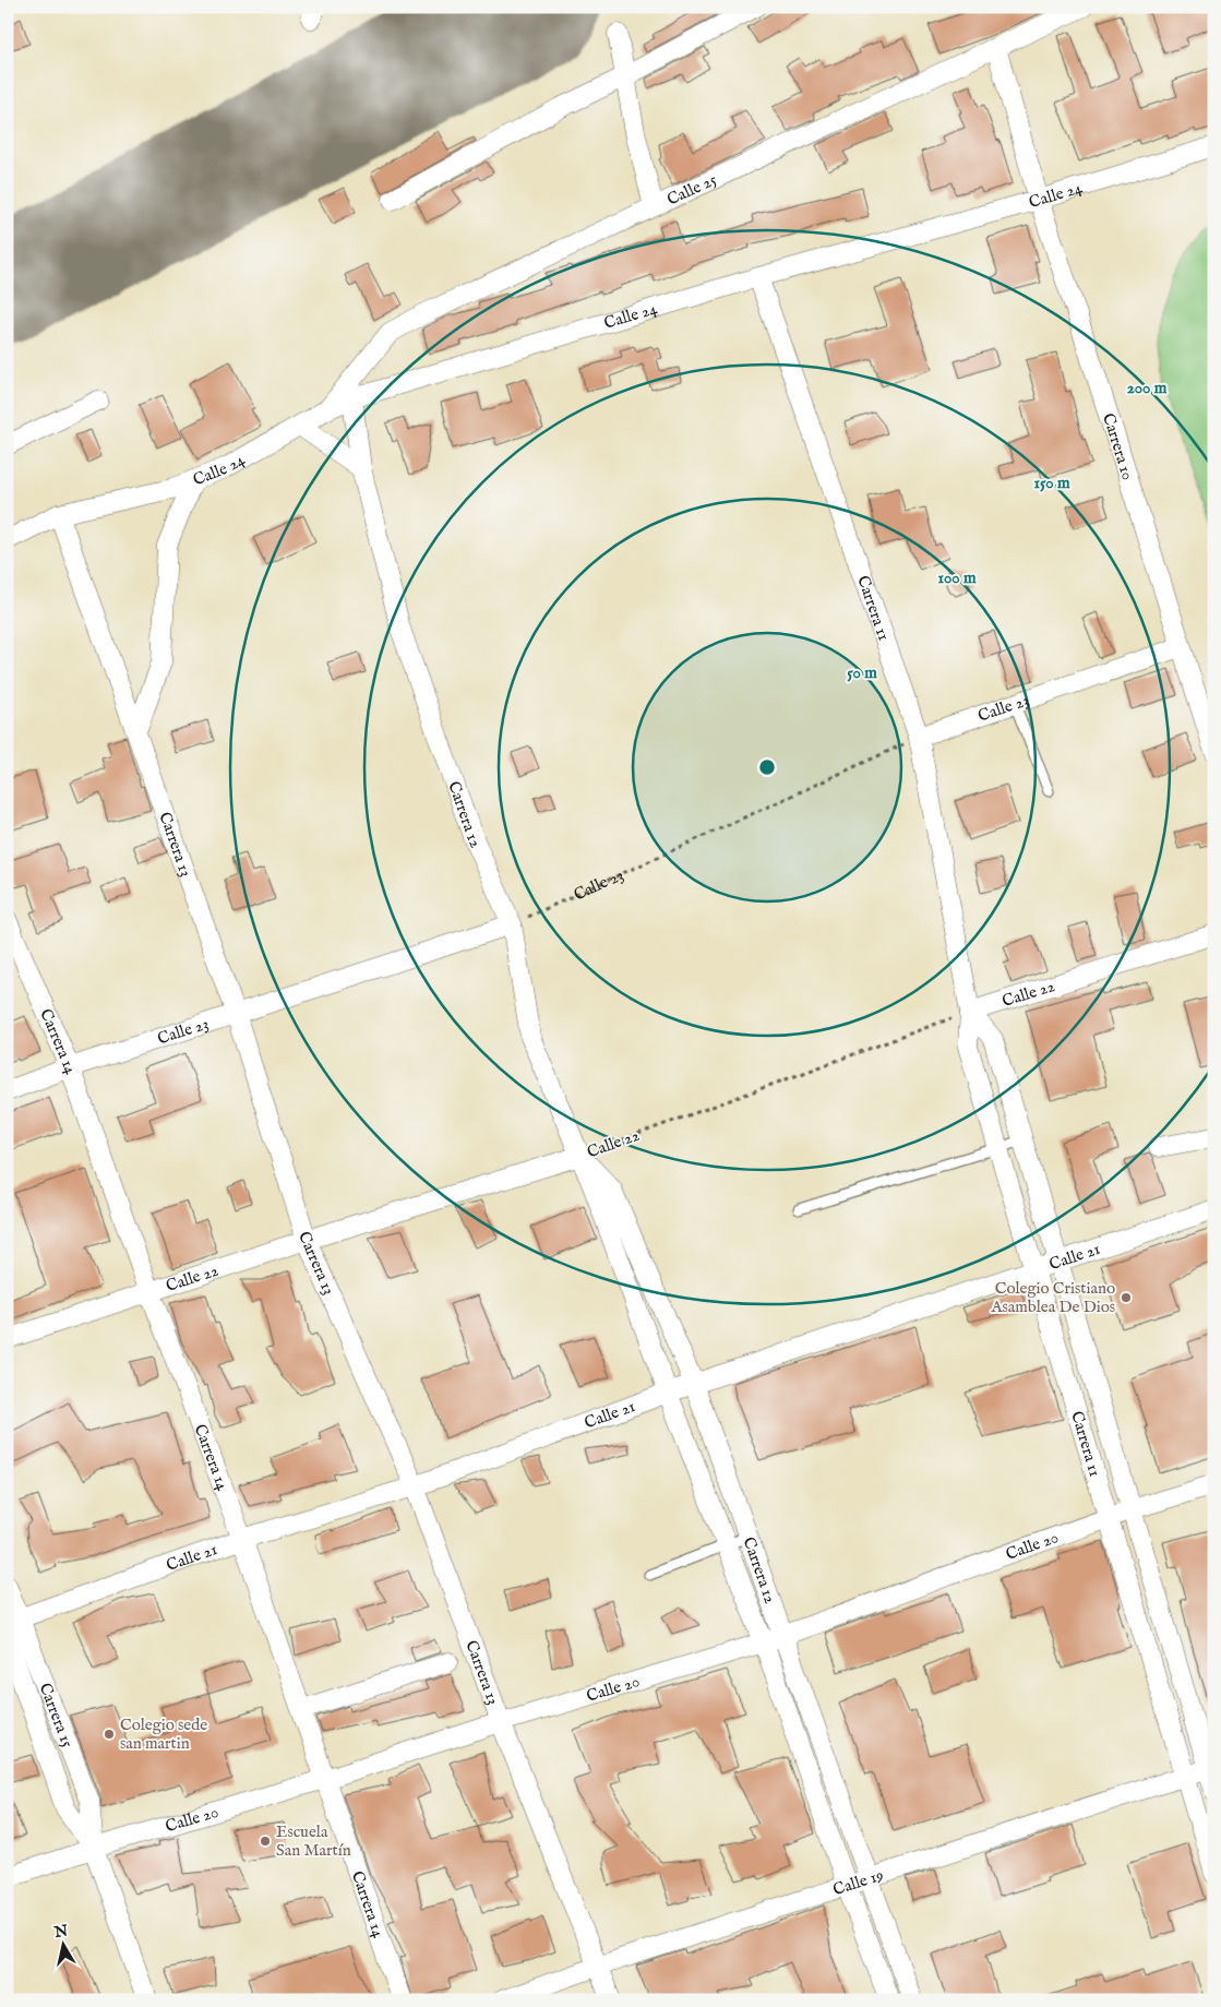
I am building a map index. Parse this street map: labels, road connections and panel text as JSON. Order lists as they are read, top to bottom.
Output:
{
  "streets": {
    "street": [
      "Calle 25",
      "Calle 24",
      "Carrera 10",
      "Carrera 11",
      "Calle 23",
      "Carrera 12",
      "Carrera 13",
      "Calle 22",
      "Carrera 14",
      "Calle 21",
      "Calle 20",
      "Carrera 15",
      "Calle 19"
    ]
  },
  "crossings": [
    ["Calle 25", "Calle 24"],
    ["Calle 25", "Carrera 10"],
    ["Calle 24", "Carrera 10"],
    ["Calle 24", "Carrera 11"],
    ["Calle 24", "Carrera 12"],
    ["Calle 24", "Carrera 13"],
    ["Carrera 10", "Calle 23"],
    ["Carrera 11", "Calle 23"],
    ["Carrera 11", "Calle 22"],
    ["Carrera 11", "Calle 21"],
    ["Carrera 11", "Calle 20"],
    ["Carrera 11", "Calle 19"],
    ["Calle 23", "Carrera 12"],
    ["Calle 23", "Carrera 13"],
    ["Calle 23", "Carrera 14"],
    ["Carrera 12", "Calle 22"],
    ["Carrera 12", "Calle 21"],
    ["Carrera 12", "Calle 20"],
    ["Carrera 12", "Calle 19"],
    ["Carrera 13", "Calle 22"],
    ["Carrera 13", "Calle 21"],
    ["Carrera 13", "Calle 20"],
    ["Carrera 13", "Calle 19"],
    ["Calle 22", "Carrera 14"],
    ["Carrera 14", "Calle 21"],
    ["Carrera 14", "Calle 20"],
    ["Calle 21", "Carrera 15"],
    ["Calle 20", "Carrera 15"]
  ],
  "places": ["Colegio Cristiano Asamblea De Dios", "Colegio sede san martin", "Escuela San Martín"],
  "north": "top",
  "rings": [
    "200 m",
    "150 m",
    "100 m",
    "50 m"
  ]
}
